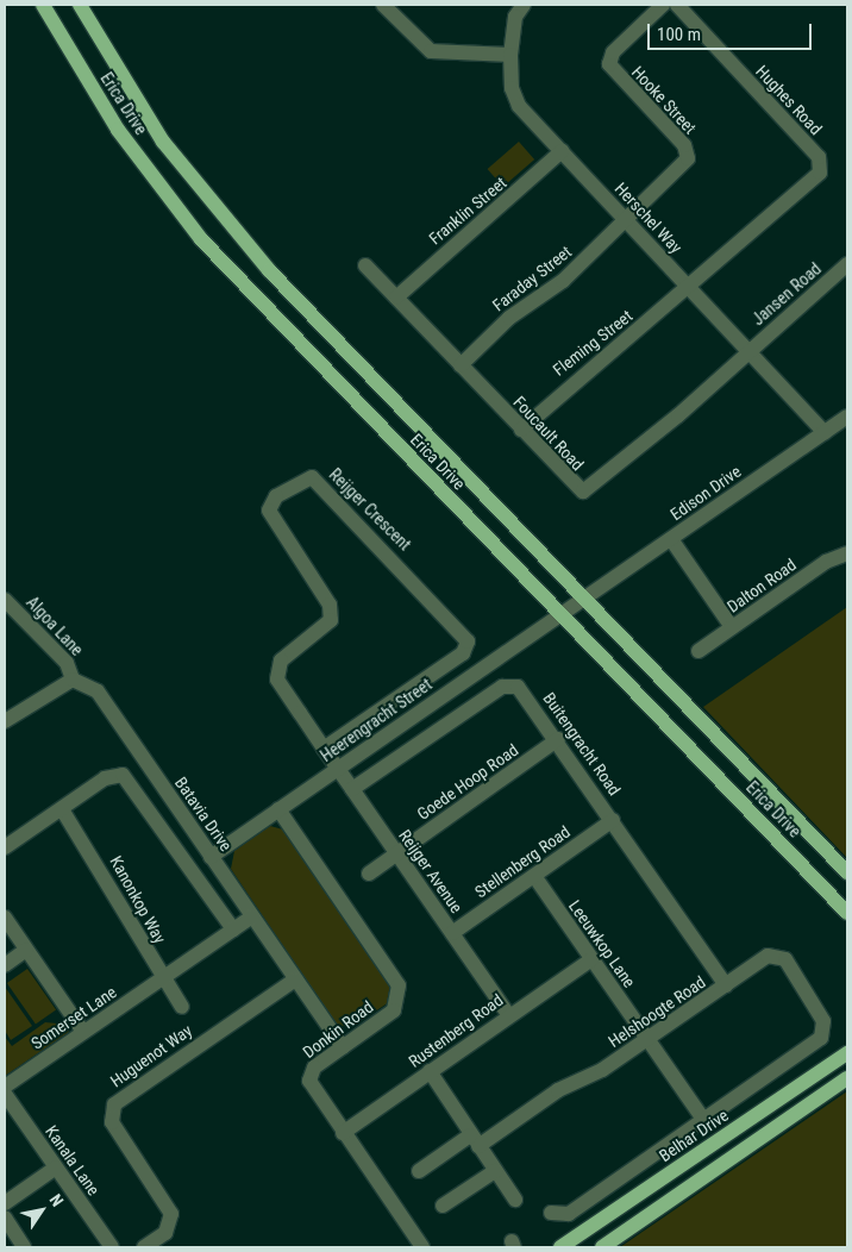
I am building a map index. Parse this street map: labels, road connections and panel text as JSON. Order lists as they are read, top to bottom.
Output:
{
  "streets": {
    "main road": ["Erica Drive", "Belhar Drive"],
    "street": [
      "Hooke Street",
      "Hughes Road",
      "Franklin Street",
      "Herschel Way",
      "Faraday Street",
      "Jansen Road",
      "Fleming Street",
      "Foucault Road",
      "Edison Drive",
      "Reijger Crescent",
      "Dalton Road",
      "Algoa Lane",
      "Heerengracht Street",
      "Buitengracht Road",
      "Goede Hoop Road",
      "Batavia Drive",
      "Stellenberg Road",
      "Reijger Avenue",
      "Kanonkop Way",
      "Leeuwkop Lane",
      "Helshoogte Road",
      "Somerset Lane",
      "Donkin Road",
      "Rustenberg Road",
      "Huguenot Way",
      "Kanala Lane"
    ]
  },
  "crossings": [
    ["Hooke Street", "Herschel Way"],
    ["Hooke Street", "Faraday Street"],
    ["Hughes Road", "Herschel Way"],
    ["Hughes Road", "Fleming Street"],
    ["Erica Drive", "Edison Drive"],
    ["Erica Drive", "Heerengracht Street"],
    ["Franklin Street", "Herschel Way"],
    ["Franklin Street", "Foucault Road"],
    ["Herschel Way", "Faraday Street"],
    ["Herschel Way", "Jansen Road"],
    ["Herschel Way", "Fleming Street"],
    ["Herschel Way", "Foucault Road"],
    ["Herschel Way", "Edison Drive"],
    ["Faraday Street", "Foucault Road"],
    ["Jansen Road", "Foucault Road"],
    ["Fleming Street", "Foucault Road"],
    ["Edison Drive", "Heerengracht Street"],
    ["Reijger Crescent", "Reijger Avenue"],
    ["Algoa Lane", "Batavia Drive"],
    ["Heerengracht Street", "Batavia Drive"],
    ["Heerengracht Street", "Reijger Avenue"],
    ["Heerengracht Street", "Donkin Road"],
    ["Buitengracht Road", "Goede Hoop Road"],
    ["Buitengracht Road", "Stellenberg Road"],
    ["Buitengracht Road", "Reijger Avenue"],
    ["Buitengracht Road", "Helshoogte Road"],
    ["Goede Hoop Road", "Reijger Avenue"],
    ["Batavia Drive", "Somerset Lane"],
    ["Batavia Drive", "Donkin Road"],
    ["Batavia Drive", "Huguenot Way"],
    ["Stellenberg Road", "Reijger Avenue"],
    ["Stellenberg Road", "Leeuwkop Lane"],
    ["Reijger Avenue", "Rustenberg Road"],
    ["Kanonkop Way", "Somerset Lane"],
    ["Leeuwkop Lane", "Helshoogte Road"],
    ["Leeuwkop Lane", "Rustenberg Road"],
    ["Leeuwkop Lane", "Belhar Drive"],
    ["Helshoogte Road", "Belhar Drive"],
    ["Donkin Road", "Rustenberg Road"]
  ],
  "scale_bar": "100 m",
  "north": "top right"
}
